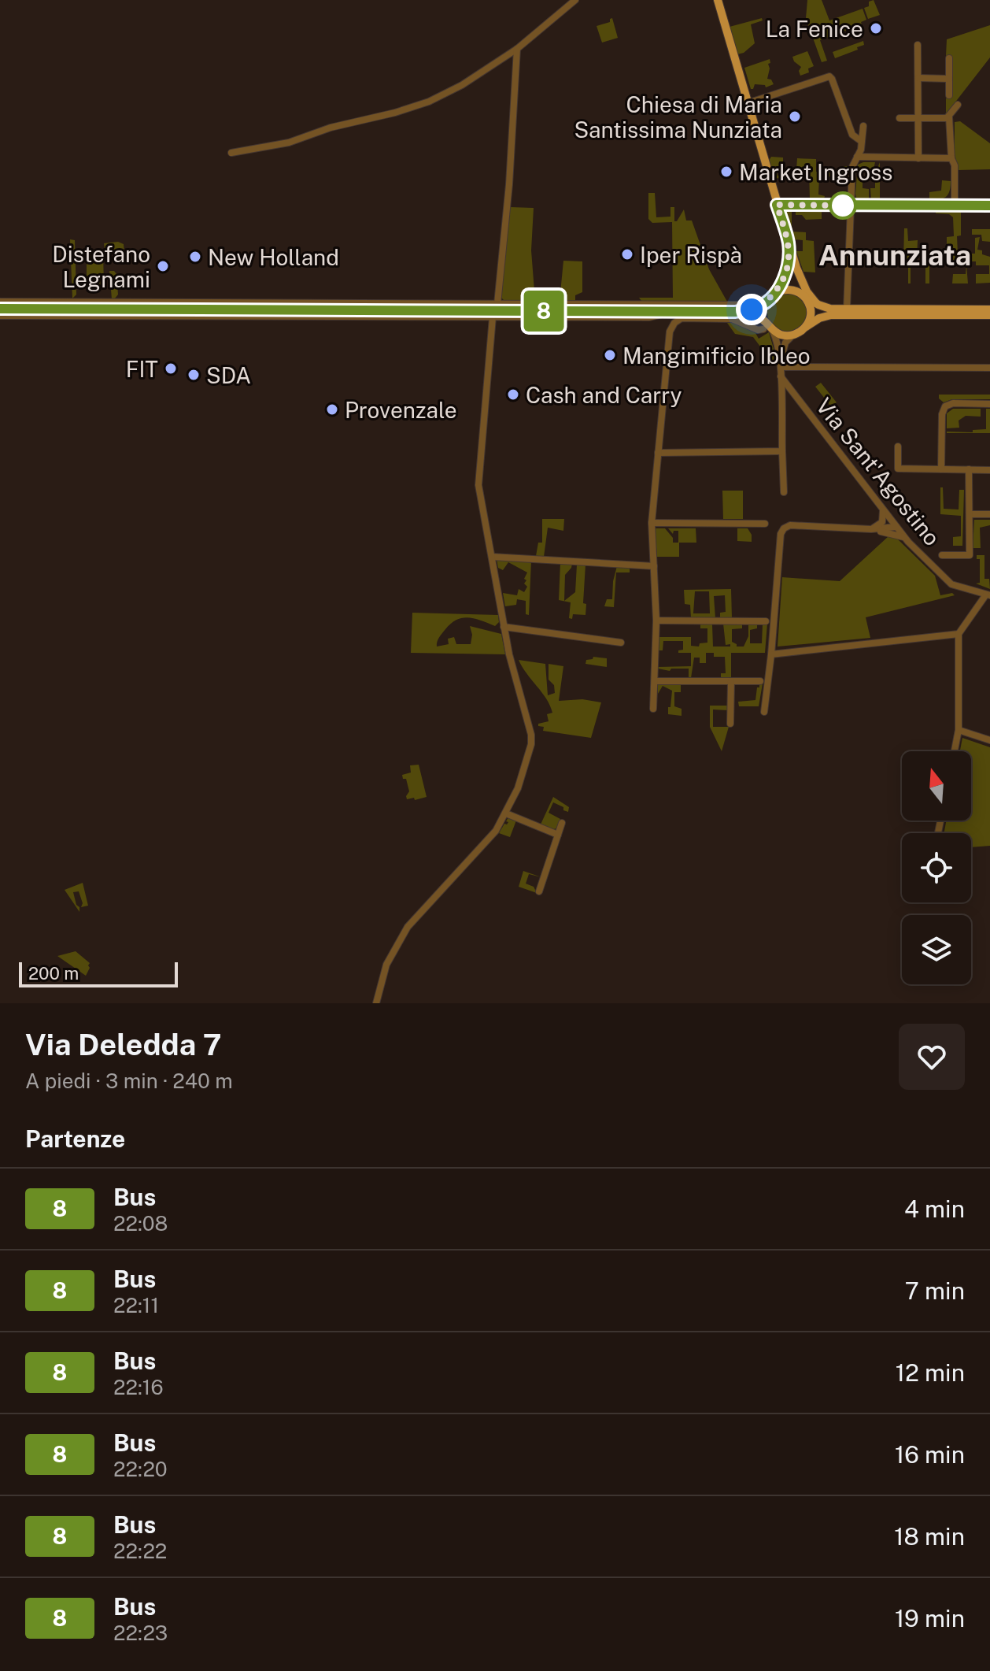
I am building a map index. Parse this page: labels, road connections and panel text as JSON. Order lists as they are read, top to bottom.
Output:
{
  "streets": {
    "street": ["Via Sant'Agostino"]
  },
  "districts": ["Annunziata"],
  "places": [
    "La Fenice",
    "Chiesa di Maria Santissima Nunziata",
    "Market Ingross",
    "Iper Rispà",
    "New Holland",
    "Distefano Legnami",
    "Mangimificio Ibleo",
    "FIT",
    "SDA",
    "Cash and Carry",
    "Provenzale"
  ],
  "lines": ["bus line 8"],
  "scale_bar": "200 m",
  "north": "top",
  "page": {
    "on_map": "8",
    "scale": "200 m",
    "heading": [
      ["Via Deledda 7", "A piedi · 3 min · 240 m"],
      "Partenze"
    ],
    "list": [
      {
        "mark": "8",
        "name": "Bus",
        "note": "22:08",
        "value": "4 min"
      },
      {
        "mark": "8",
        "name": "Bus",
        "note": "22:11",
        "value": "7 min"
      },
      {
        "mark": "8",
        "name": "Bus",
        "note": "22:16",
        "value": "12 min"
      },
      {
        "mark": "8",
        "name": "Bus",
        "note": "22:20",
        "value": "16 min"
      },
      {
        "mark": "8",
        "name": "Bus",
        "note": "22:22",
        "value": "18 min"
      },
      {
        "mark": "8",
        "name": "Bus",
        "note": "22:23",
        "value": "19 min"
      }
    ]
  }
}
